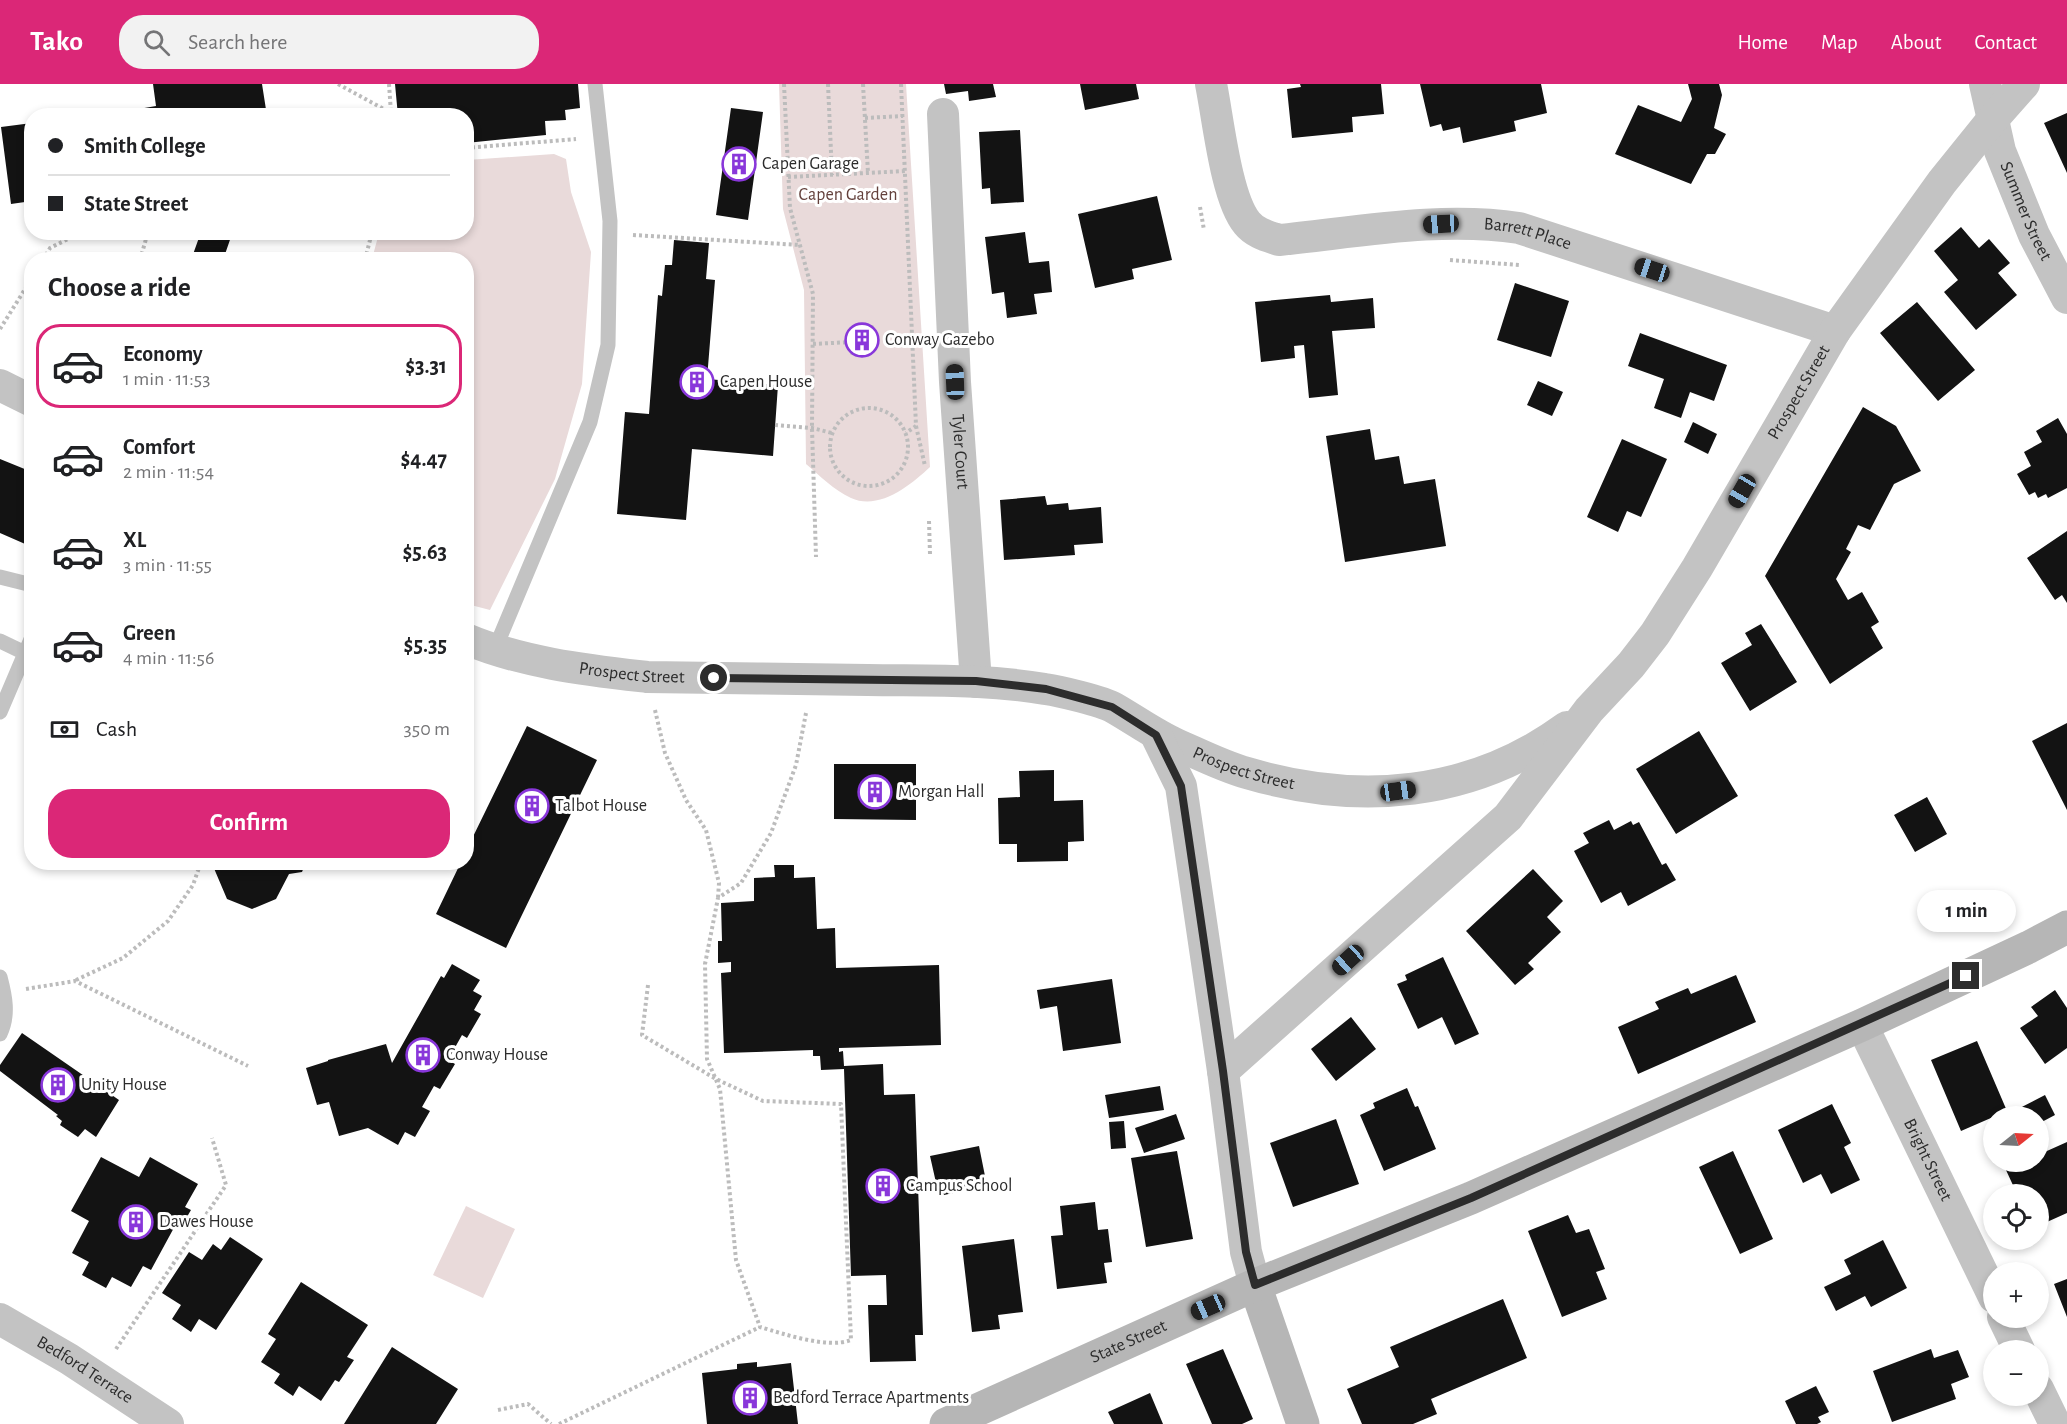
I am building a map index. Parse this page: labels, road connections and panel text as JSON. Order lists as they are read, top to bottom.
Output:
{
  "streets": {
    "main road": ["State Street"],
    "street": [
      "Summer Street",
      "Barrett Place",
      "Prospect Street",
      "Tyler Court",
      "Bright Street",
      "Bedford Terrace"
    ]
  },
  "crossings": [
    ["Summer Street", "Prospect Street"],
    ["Barrett Place", "Prospect Street"],
    ["Prospect Street", "Tyler Court"],
    ["Bright Street", "State Street"]
  ],
  "parks": ["Capen Garden"],
  "places": {
    "building": [
      "Capen Garage",
      "Conway Gazebo",
      "Capen House",
      "Morgan Hall",
      "Talbot House",
      "Conway House",
      "Unity House",
      "Campus School",
      "Dawes House",
      "Bedford Terrace Apartments"
    ]
  },
  "north": "right",
  "page": {
    "header": "Tako",
    "search": "Search here",
    "nav": [
      "Home",
      "Map",
      "About",
      "Contact"
    ],
    "banner": ["Smith College", "State Street"],
    "heading": "Choose a ride",
    "list": [
      {
        "name": "Economy",
        "note": "1 min · 11:53",
        "value": "$3.31"
      },
      {
        "name": "Comfort",
        "note": "2 min · 11:54",
        "value": "$4.47"
      },
      {
        "name": "XL",
        "note": "3 min · 11:55",
        "value": "$5.63"
      },
      {
        "name": "Green",
        "note": "4 min · 11:56",
        "value": "$5.35"
      }
    ],
    "pay": ["Cash", "350 m"],
    "buttons": "Confirm",
    "bubble": "1 min",
    "map_buttons": ["+", "−"]
  }
}
